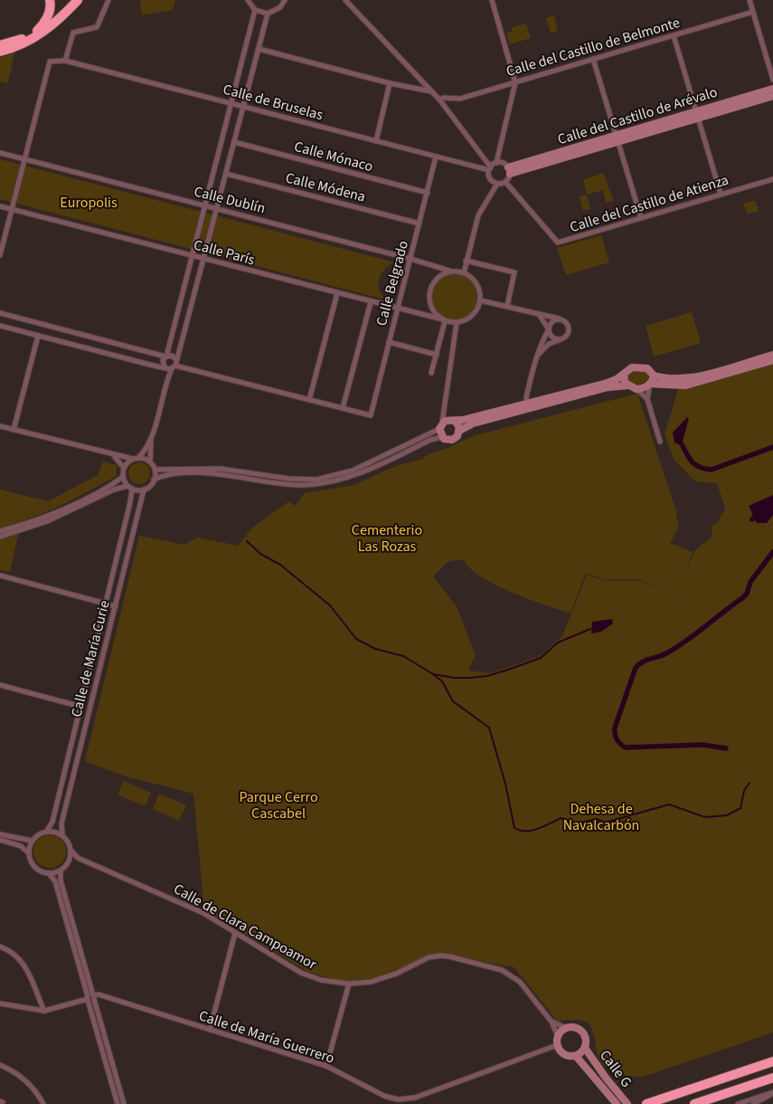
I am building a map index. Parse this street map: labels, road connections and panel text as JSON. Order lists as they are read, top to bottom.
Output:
{
  "streets": {
    "street": [
      "Calle del Castillo de Belmonte",
      "Calle de Bruselas",
      "Calle del Castillo de Arévalo",
      "Calle Mónaco",
      "Calle Módena",
      "Calle Dublín",
      "Calle del Castillo de Atienza",
      "Calle París",
      "Calle Belgrado",
      "Calle de María Curie",
      "Calle de Clara Campoamor",
      "Calle de María Guerrero",
      "Calle G"
    ]
  },
  "crossings": [
    ["Calle de Bruselas", "Calle del Castillo de Arévalo"],
    ["Calle de Bruselas", "Calle Dublín"],
    ["Calle de Bruselas", "Calle del Castillo de Atienza"],
    ["Calle de Bruselas", "Calle Belgrado"],
    ["Calle del Castillo de Arévalo", "Calle del Castillo de Atienza"],
    ["Calle Mónaco", "Calle Belgrado"],
    ["Calle Módena", "Calle Belgrado"],
    ["Calle Dublín", "Calle París"],
    ["Calle Dublín", "Calle Belgrado"],
    ["Calle París", "Calle Belgrado"],
    ["Calle de María Curie", "Calle de Clara Campoamor"],
    ["Calle de Clara Campoamor", "Calle de María Guerrero"],
    ["Calle de Clara Campoamor", "Calle G"],
    ["Calle de María Guerrero", "Calle G"]
  ],
  "parks": [
    "Europolis",
    "Cementerio Las Rozas",
    "Parque Cerro Cascabel",
    "Dehesa de Navalcarbón"
  ]
}
